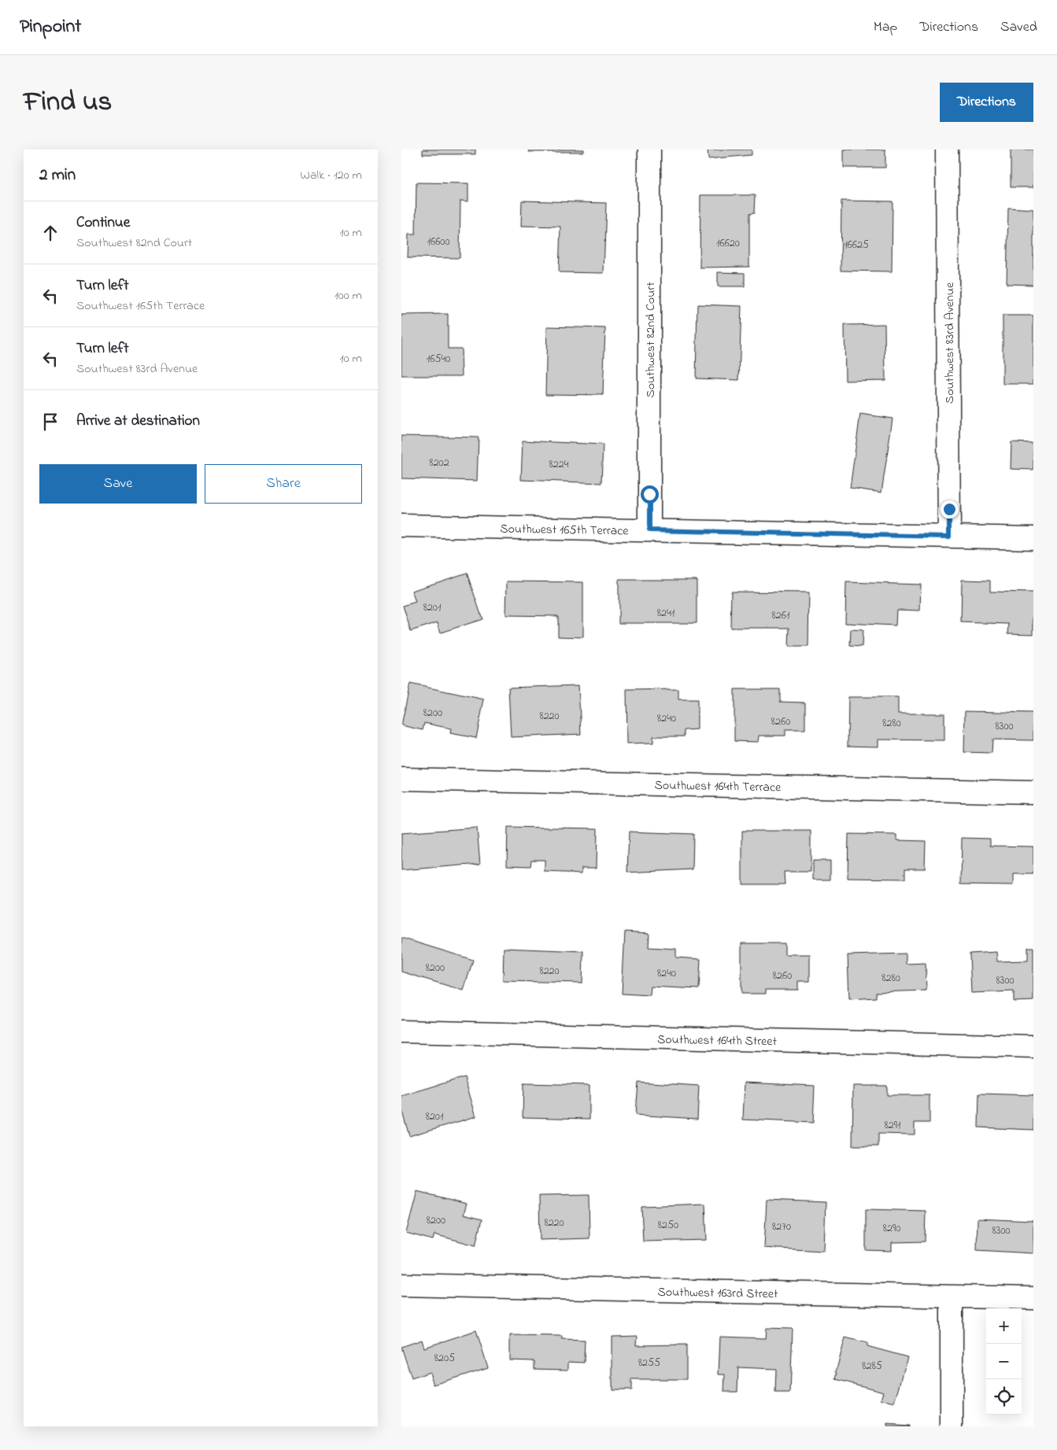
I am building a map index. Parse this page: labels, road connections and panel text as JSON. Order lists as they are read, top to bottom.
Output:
{
  "streets": {
    "street": [
      "Southwest 82nd Court",
      "Southwest 83rd Avenue",
      "Southwest 165th Terrace",
      "Southwest 164th Terrace",
      "Southwest 164th Street",
      "Southwest 163rd Street"
    ]
  },
  "crossings": [
    ["Southwest 82nd Court", "Southwest 165th Terrace"],
    ["Southwest 83rd Avenue", "Southwest 165th Terrace"]
  ],
  "house_numbers": [
    "16600",
    "16620",
    "16625",
    "16540",
    "8202",
    "8224",
    "8201",
    "8241",
    "8261",
    "8200",
    "8220",
    "8240",
    "8260",
    "8280",
    "8300",
    "8200",
    "8220",
    "8240",
    "8260",
    "8280",
    "8300",
    "8201",
    "8291",
    "8200",
    "8220",
    "8250",
    "8270",
    "8290",
    "8300",
    "8205",
    "8255",
    "8285"
  ],
  "page": {
    "header": "Pinpoint",
    "nav": ["Map", "Directions", "Saved"],
    "title": "Find us",
    "buttons": [
      "Directions",
      ["Save", "Share"]
    ],
    "heading": ["2 min", "Walk · 120 m"],
    "list": [
      ["Continue", "Southwest 82nd Court", "10 m"],
      ["Turn left", "Southwest 165th Terrace", "100 m"],
      ["Turn left", "Southwest 83rd Avenue", "10 m"],
      "Arrive at destination"
    ],
    "map_buttons": ["+", "−"]
  }
}
